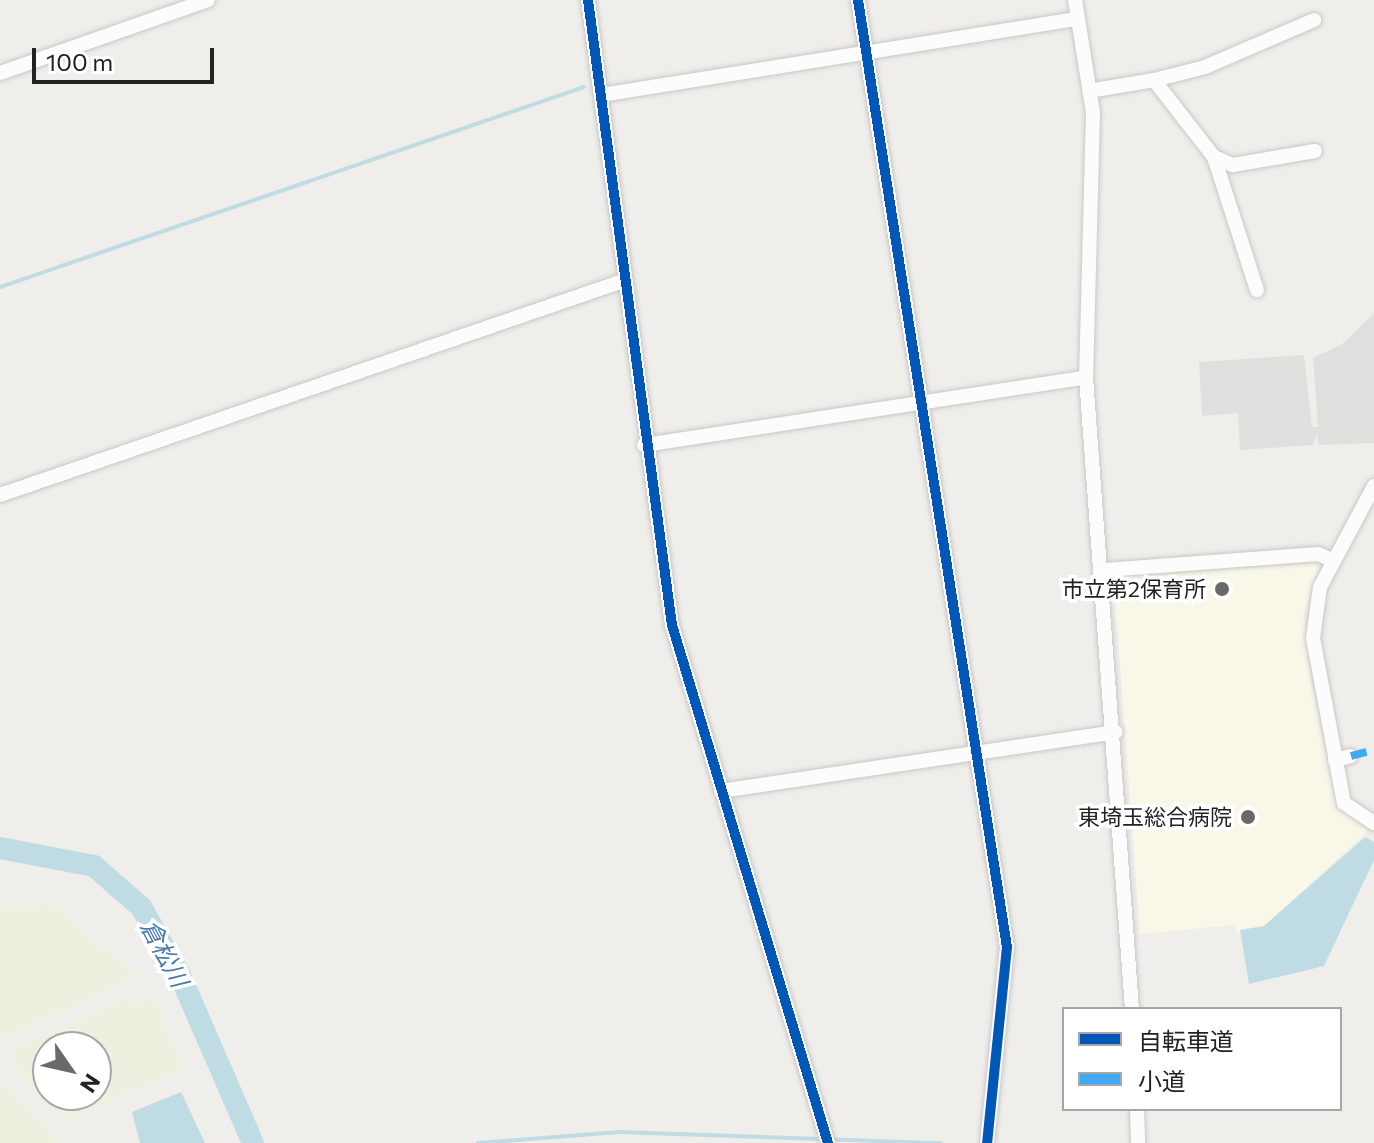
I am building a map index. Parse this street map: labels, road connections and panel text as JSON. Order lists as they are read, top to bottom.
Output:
{
  "water": ["倉松川"],
  "places": ["市立第2保育所", "東埼玉総合病院"],
  "legend": ["自転車道", "小道"],
  "scale_bar": "100 m",
  "north": "bottom right"
}
